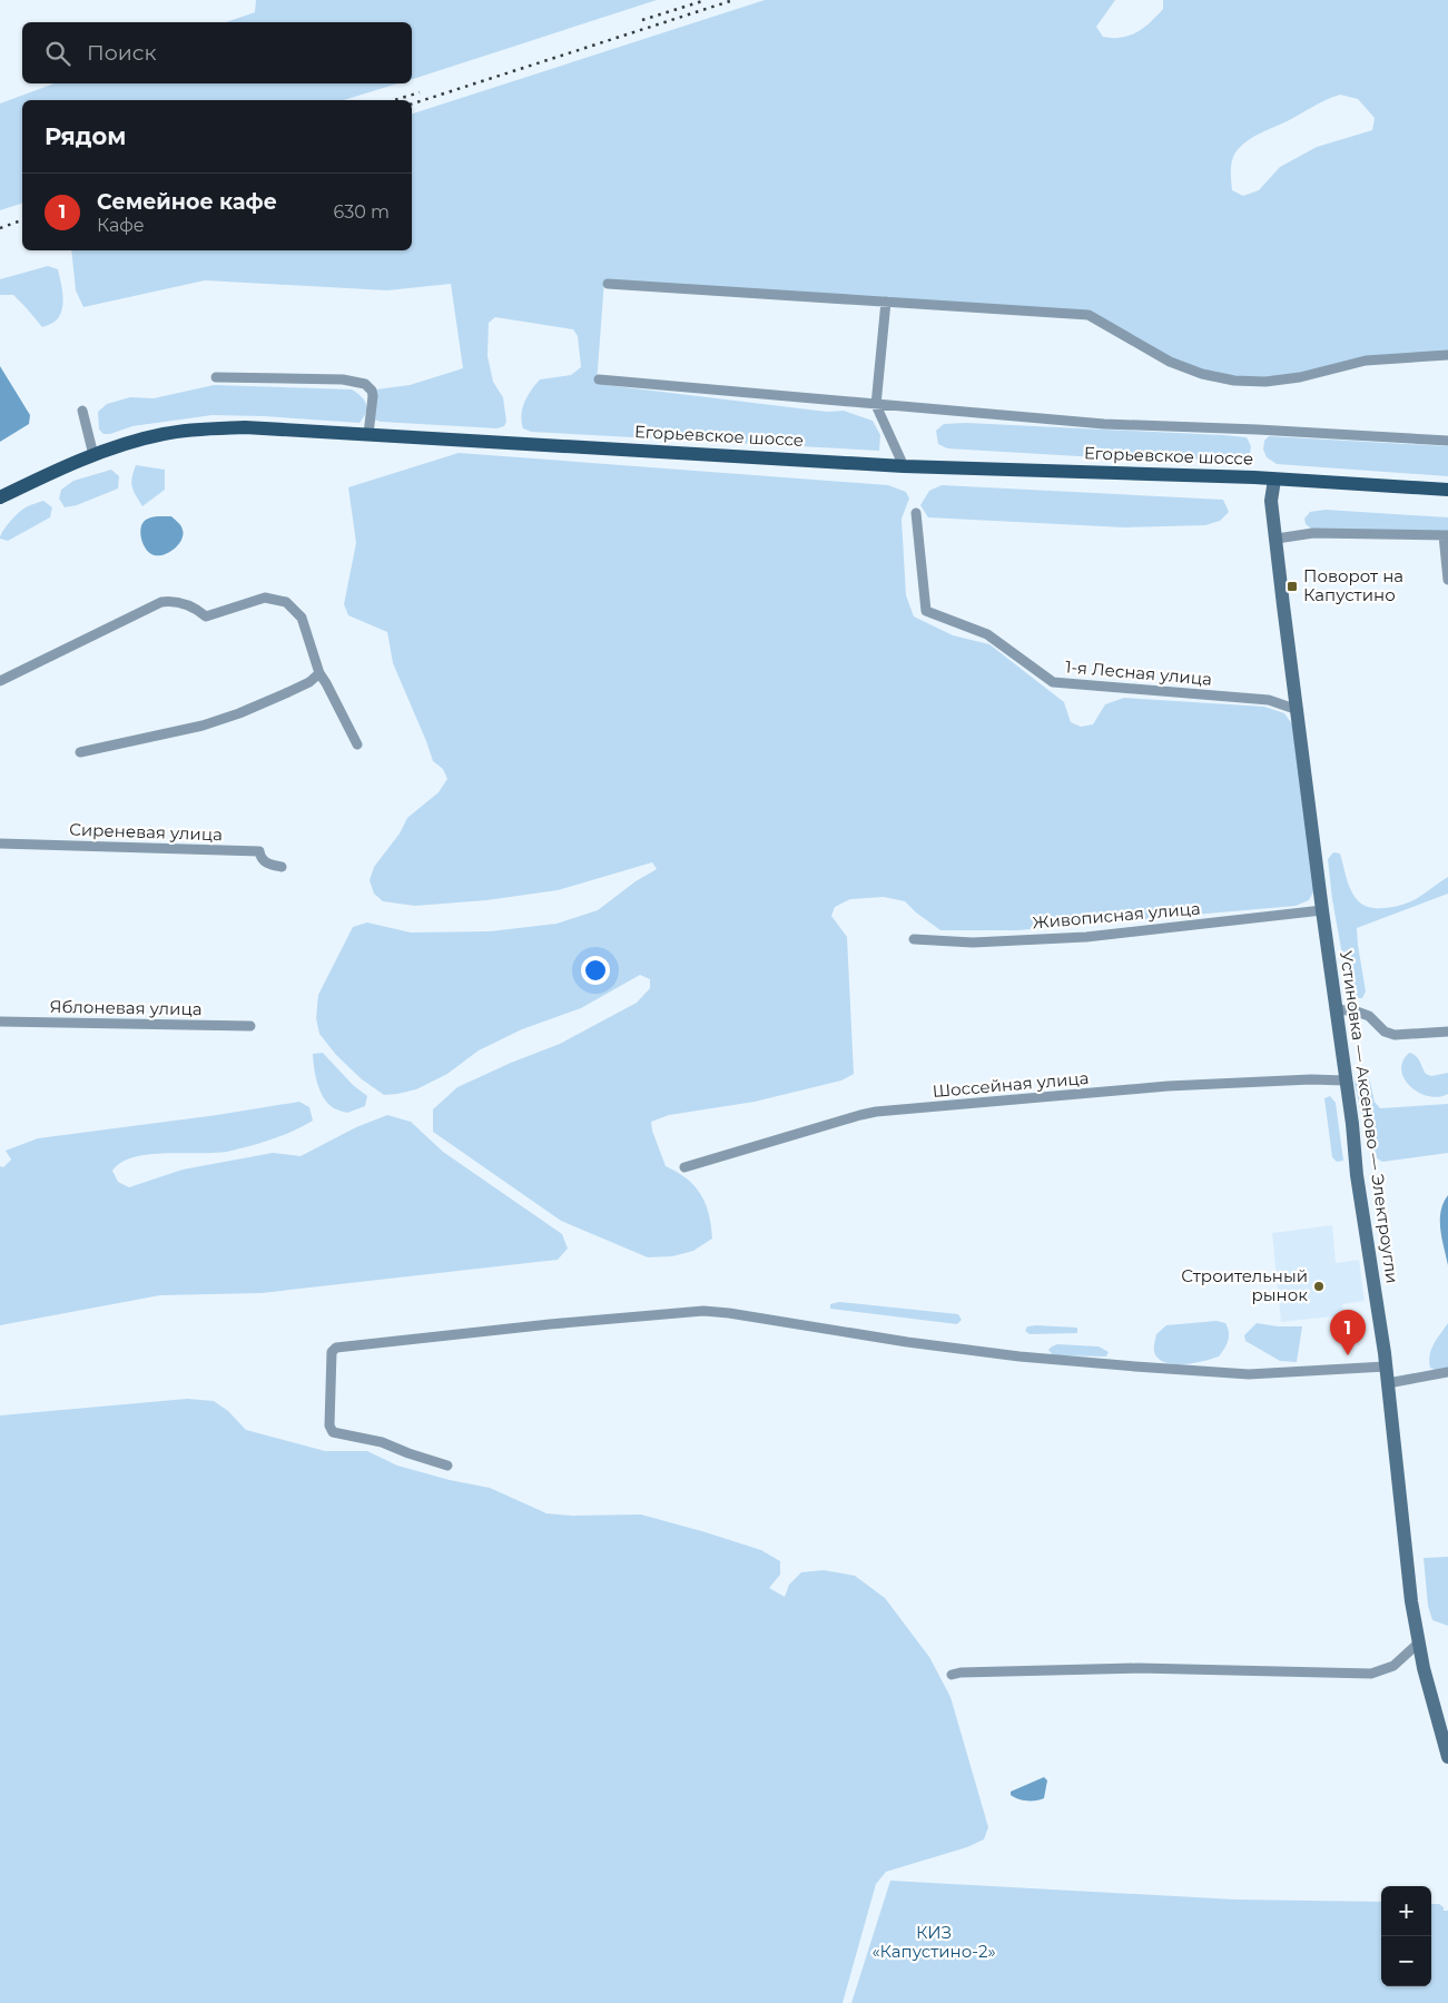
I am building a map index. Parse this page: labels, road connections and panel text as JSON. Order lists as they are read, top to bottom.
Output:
{
  "streets": {
    "main road": ["Егорьевское шоссе", "Устиновка — Аксеново — Электроугли"],
    "street": [
      "1-я Лесная улица",
      "Сиреневая улица",
      "Живописная улица",
      "Яблоневая улица",
      "Шоссейная улица"
    ]
  },
  "crossings": [
    ["Егорьевское шоссе", "Устиновка — Аксеново — Электроугли"],
    ["1-я Лесная улица", "Устиновка — Аксеново — Электроугли"],
    ["Живописная улица", "Устиновка — Аксеново — Электроугли"],
    ["Шоссейная улица", "Устиновка — Аксеново — Электроугли"]
  ],
  "parks": ["КИЗ «Капустино-2»"],
  "places": {
    "transit": ["Поворот на Капустино"],
    "other": ["Строительный рынок"]
  },
  "page": {
    "search": "Поиск",
    "heading": "Рядом",
    "list": [
      {
        "mark": "1",
        "name": "Семейное кафе",
        "note": "Кафе",
        "value": "630 m"
      }
    ],
    "pins": "1",
    "map_buttons": ["+", "−"]
  }
}
